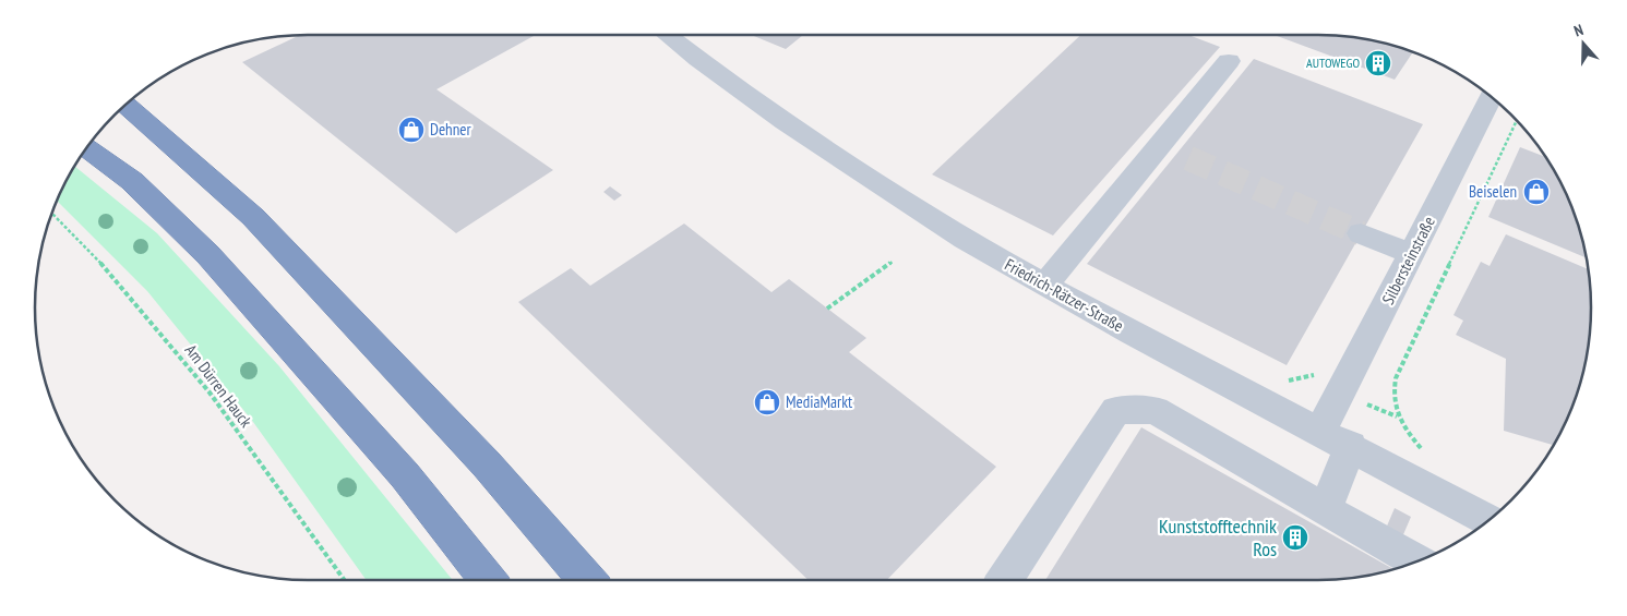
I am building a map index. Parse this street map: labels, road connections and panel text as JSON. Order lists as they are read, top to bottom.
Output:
{
  "streets": {
    "street": ["Silbersteinstraße", "Friedrich-Rätzer-Straße"],
    "path": ["Am Dürren Hauck"]
  },
  "crossings": [
    ["Silbersteinstraße", "Friedrich-Rätzer-Straße"]
  ],
  "places": {
    "building": ["AUTOWEGO", "Kunststofftechnik Ros"],
    "shop": ["Dehner", "Beiselen", "MediaMarkt"]
  },
  "north": "top"
}
